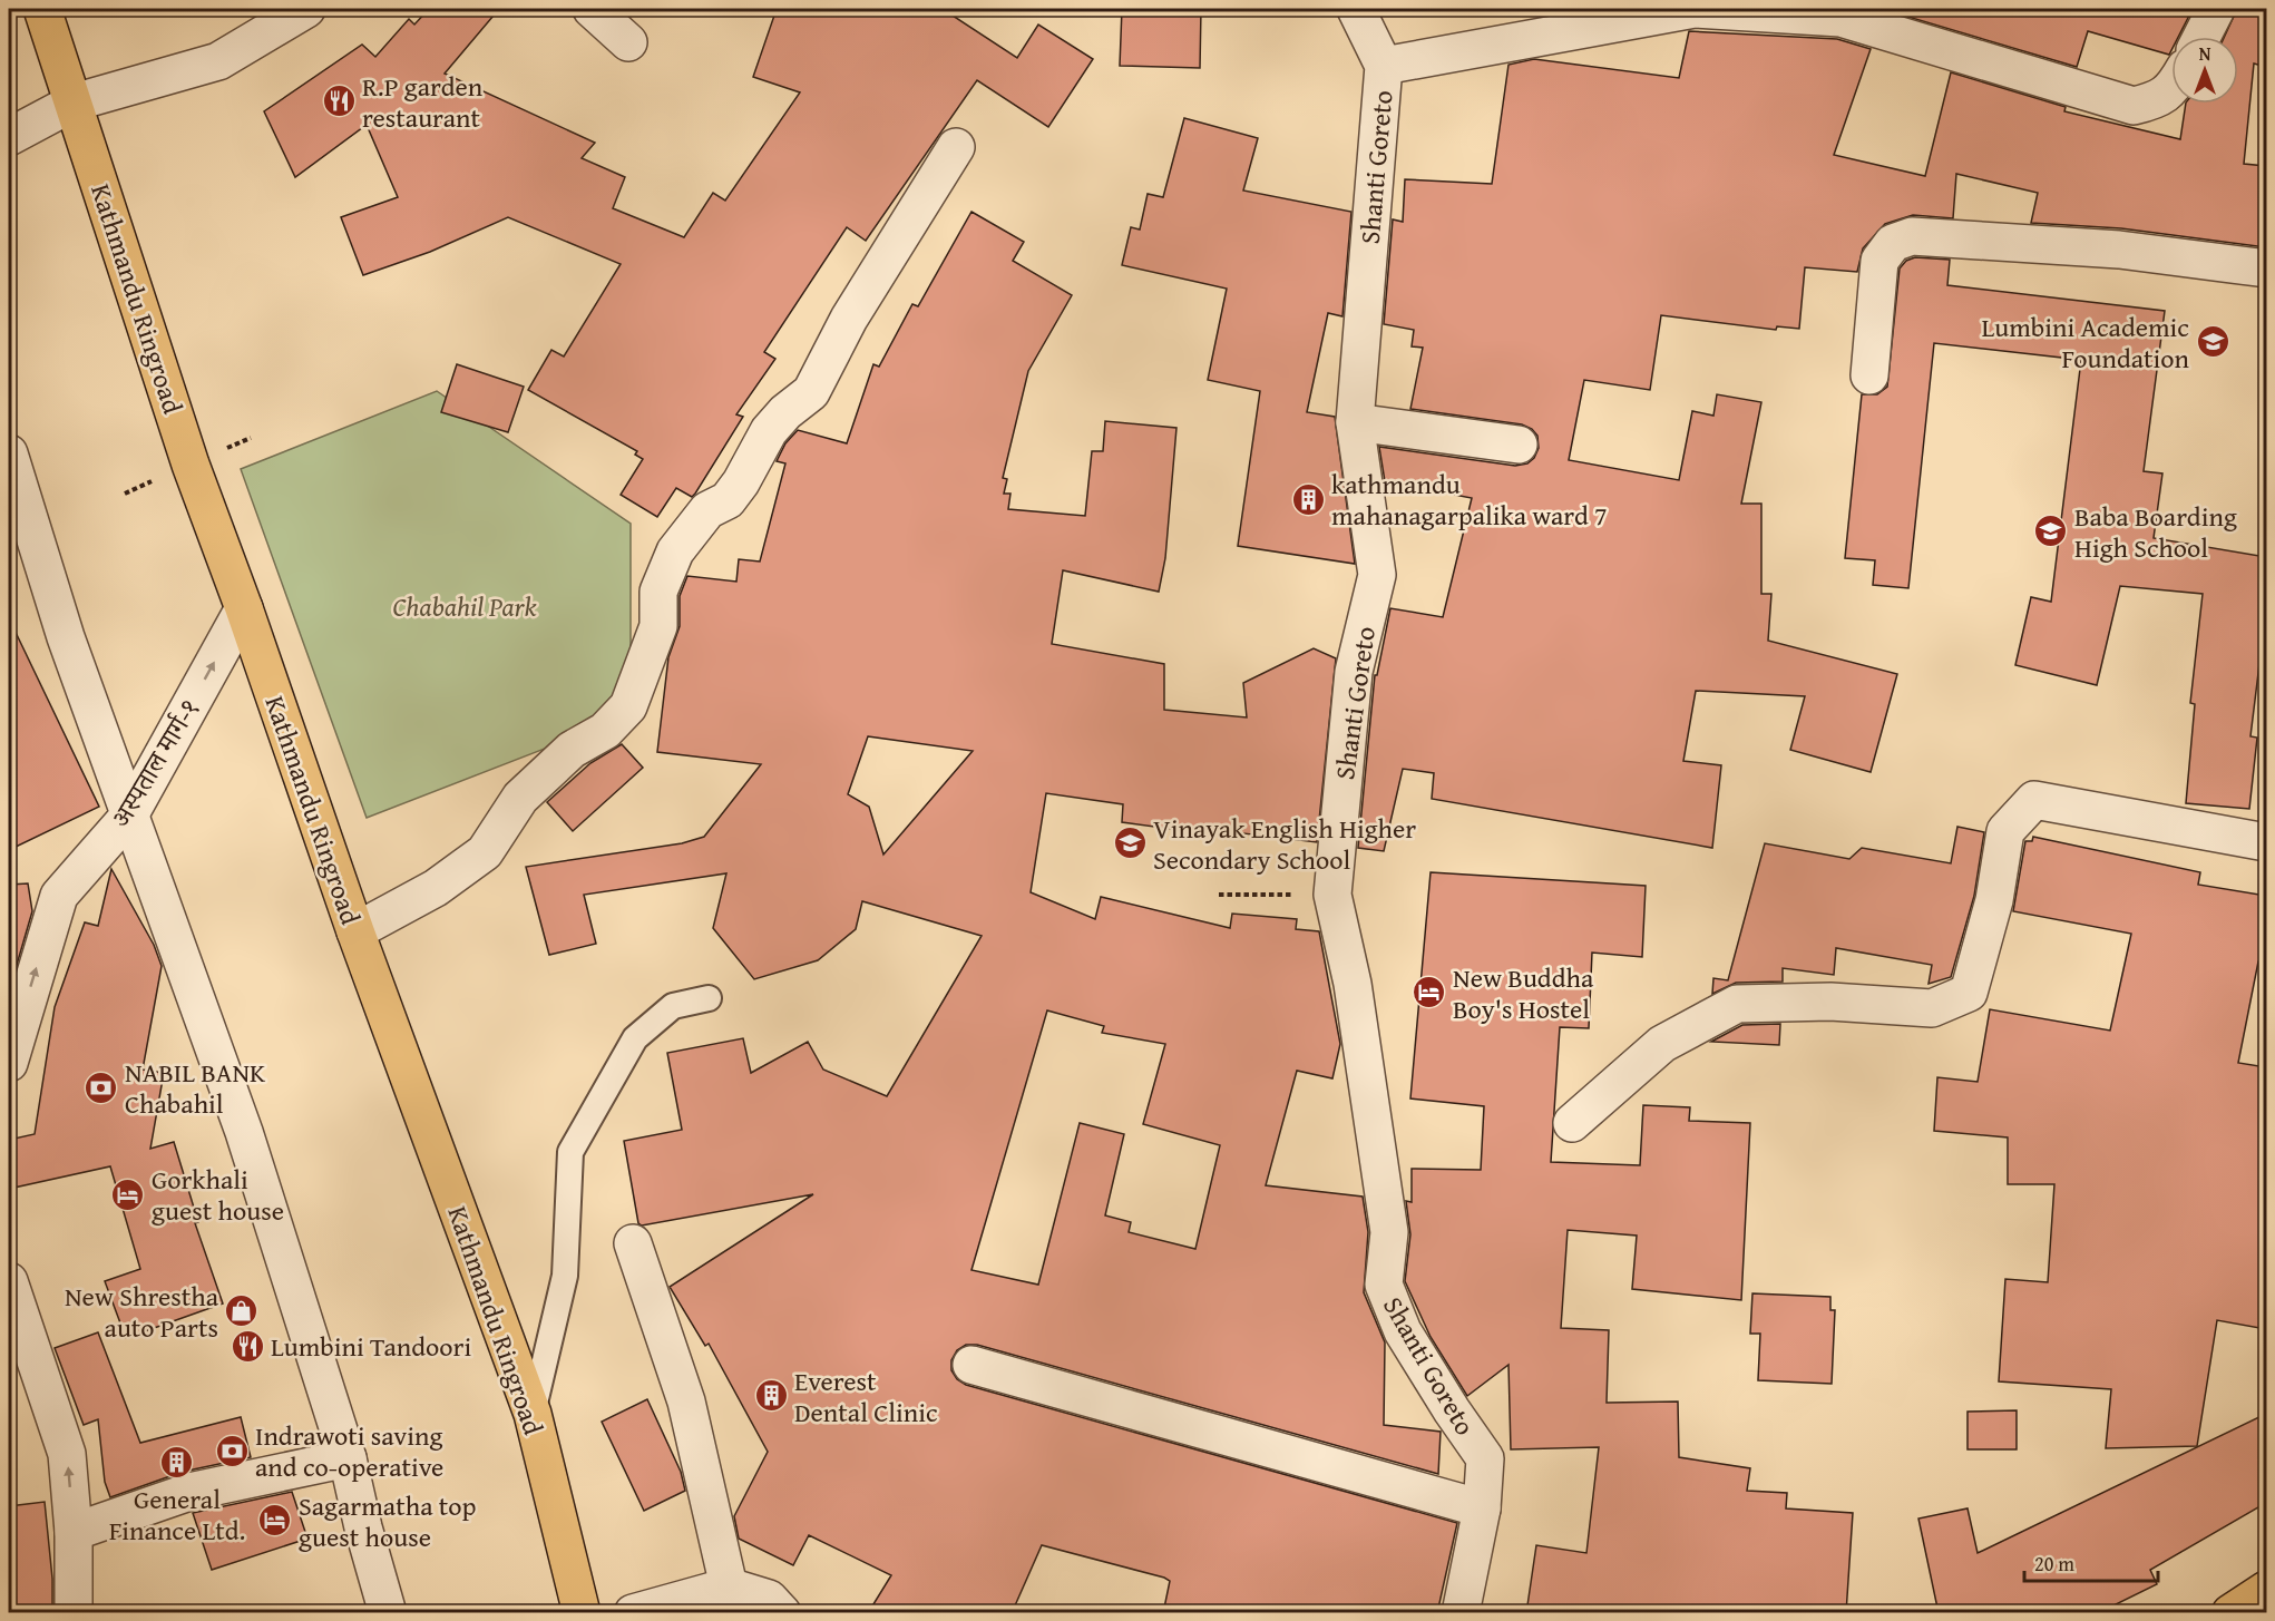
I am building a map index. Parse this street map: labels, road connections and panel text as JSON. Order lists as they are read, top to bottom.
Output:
{
  "streets": {
    "main road": ["Kathmandu Ringroad"],
    "street": ["Shanti Goreto", "अस्पताल मार्ग-१"]
  },
  "crossings": [
    ["Kathmandu Ringroad", "अस्पताल मार्ग-१"]
  ],
  "parks": ["Chabahil Park"],
  "places": {
    "restaurant": ["R.P garden restaurant", "Lumbini Tandoori"],
    "school or university": ["Lumbini Academic Foundation", "Baba Boarding High School", "Vinayak English Higher Secondary School"],
    "building": ["kathmandu mahanagarpalika ward 7", "Everest Dental Clinic", "General Finance Ltd."],
    "hotel": ["New Buddha Boy's Hostel", "Gorkhali guest house", "Sagarmatha top guest house"],
    "bank": ["NABIL BANK Chabahil", "Indrawoti saving and co-operative"],
    "shop": ["New Shrestha auto Parts"]
  },
  "scale_bar": "20 m",
  "north": "top"
}
